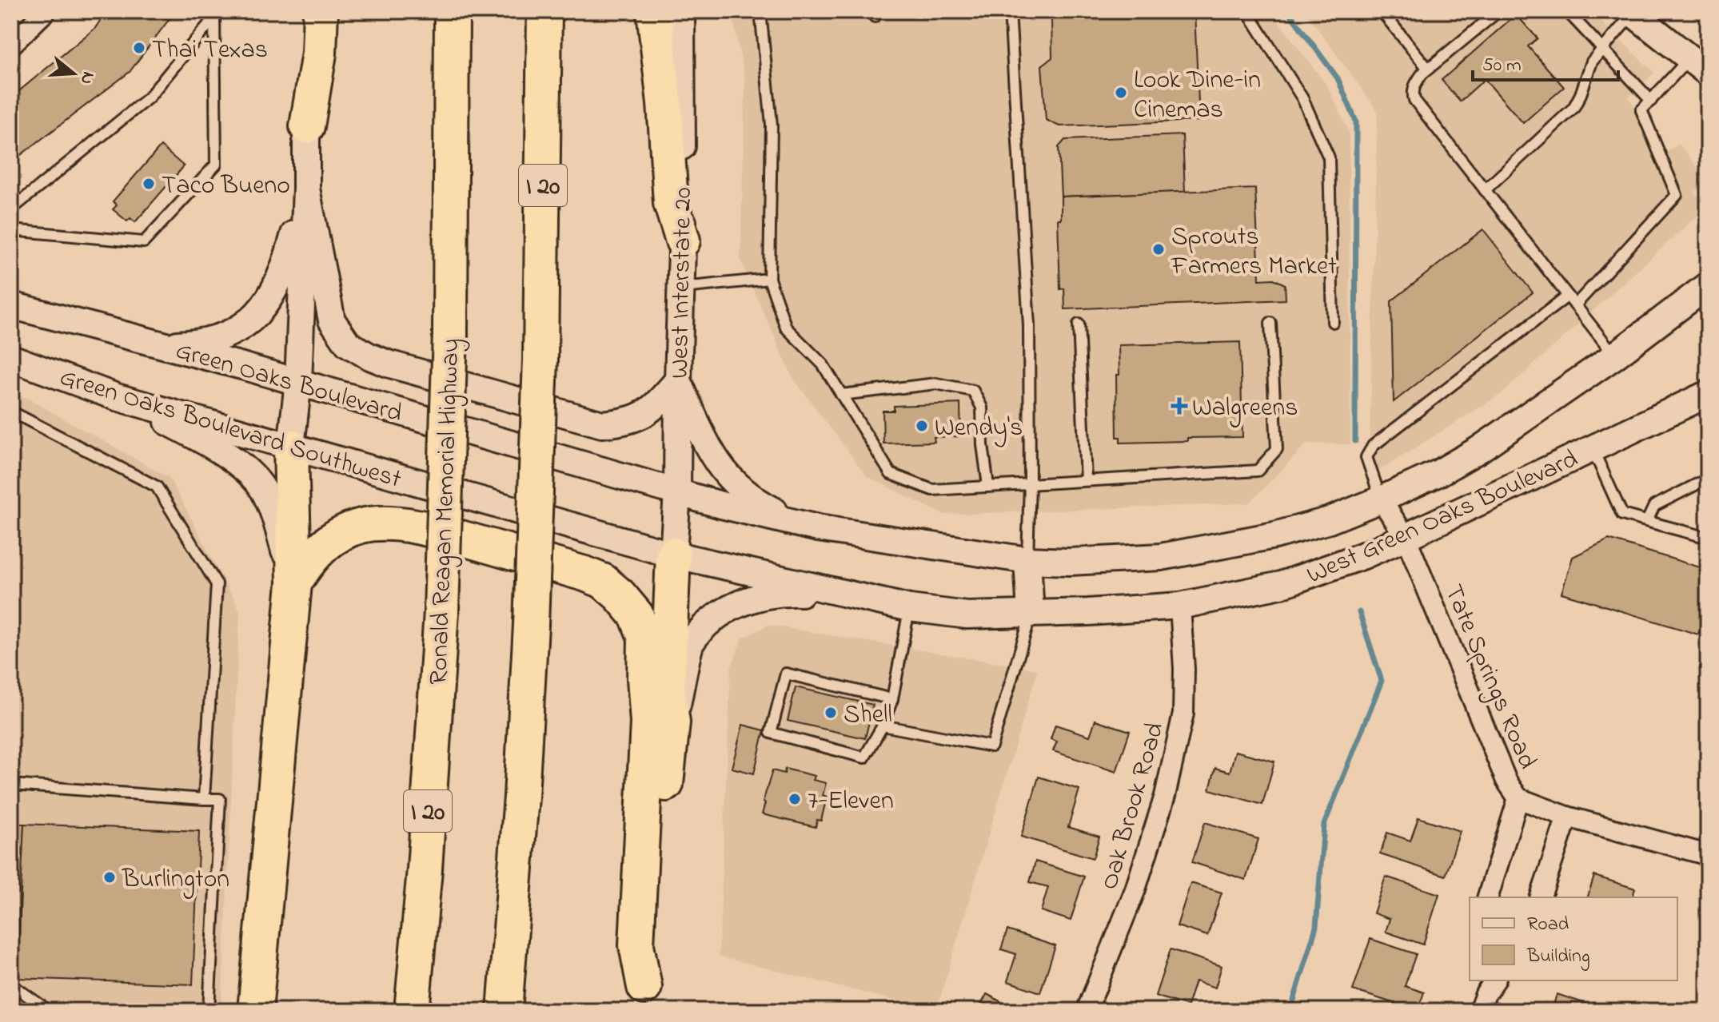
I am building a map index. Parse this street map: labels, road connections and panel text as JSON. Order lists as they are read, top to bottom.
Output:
{
  "streets": {
    "highway": ["I 20", "Ronald Reagan Memorial Highway"],
    "main road": [
      "West Interstate 20",
      "Green Oaks Boulevard",
      "Green Oaks Boulevard Southwest",
      "West Green Oaks Boulevard"
    ],
    "street": ["Tate Springs Road", "Oak Brook Road"]
  },
  "crossings": [
    ["West Interstate 20", "Green Oaks Boulevard"],
    ["West Interstate 20", "Green Oaks Boulevard Southwest"],
    ["West Interstate 20", "West Green Oaks Boulevard"],
    ["Green Oaks Boulevard", "West Green Oaks Boulevard"],
    ["Green Oaks Boulevard Southwest", "West Green Oaks Boulevard"],
    ["West Green Oaks Boulevard", "Tate Springs Road"],
    ["West Green Oaks Boulevard", "Oak Brook Road"]
  ],
  "places": {
    "other": [
      "Thai Texas",
      "Look Dine-in Cinemas",
      "Taco Bueno",
      "Sprouts Farmers Market",
      "Wendy's",
      "Shell",
      "7-Eleven",
      "Burlington"
    ],
    "health": ["Walgreens"]
  },
  "legend": ["Road", "Building"],
  "scale_bar": "50 m",
  "north": "right"
}
